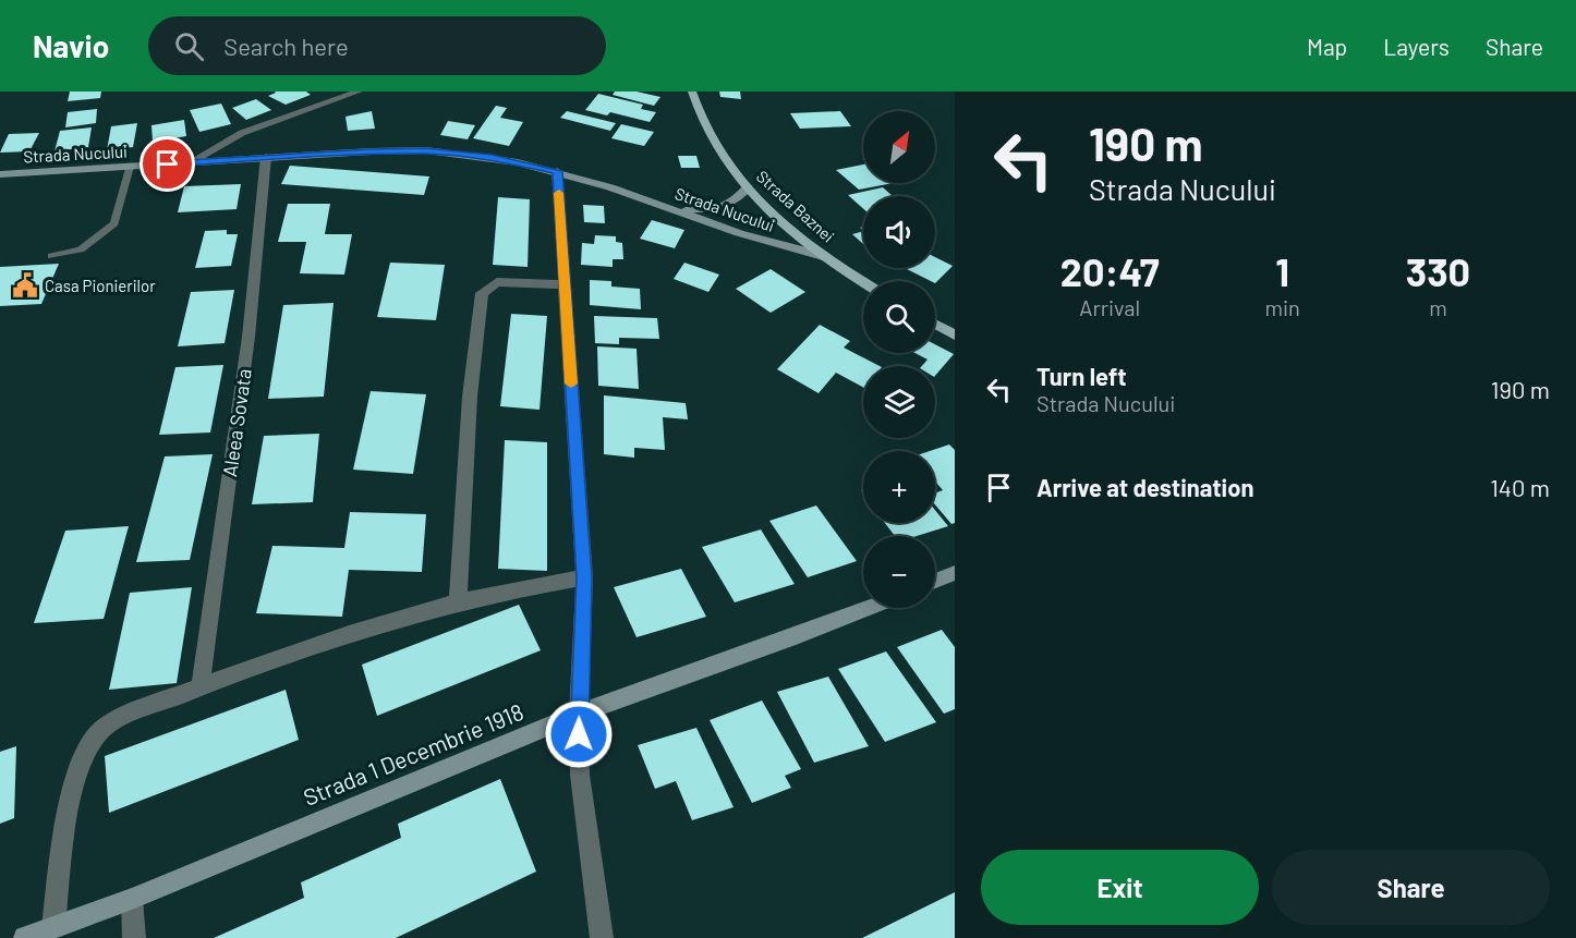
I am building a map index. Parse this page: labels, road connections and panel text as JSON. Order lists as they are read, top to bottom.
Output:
{
  "streets": {
    "main road": ["Strada Nucului", "Strada Baznei", "Strada 1 Decembrie 1918"],
    "street": ["Aleea Sovata"]
  },
  "crossings": [
    ["Strada Nucului", "Strada Baznei"],
    ["Strada Nucului", "Aleea Sovata"]
  ],
  "places": {
    "public building": ["Casa Pionierilor"]
  },
  "north": "top right",
  "page": {
    "header": "Navio",
    "search": "Search here",
    "nav": ["Map", "Layers", "Share"],
    "turn": ["190 m", "Strada Nucului"],
    "map_buttons": ["+", "−"],
    "eta": [
      "20:47",
      "Arrival",
      "1",
      "min",
      "330",
      "m"
    ],
    "list": [
      {
        "name": "Turn left",
        "note": "Strada Nucului",
        "value": "190 m"
      },
      {
        "name": "Arrive at destination",
        "value": "140 m"
      }
    ],
    "buttons": ["Exit", "Share"]
  }
}
